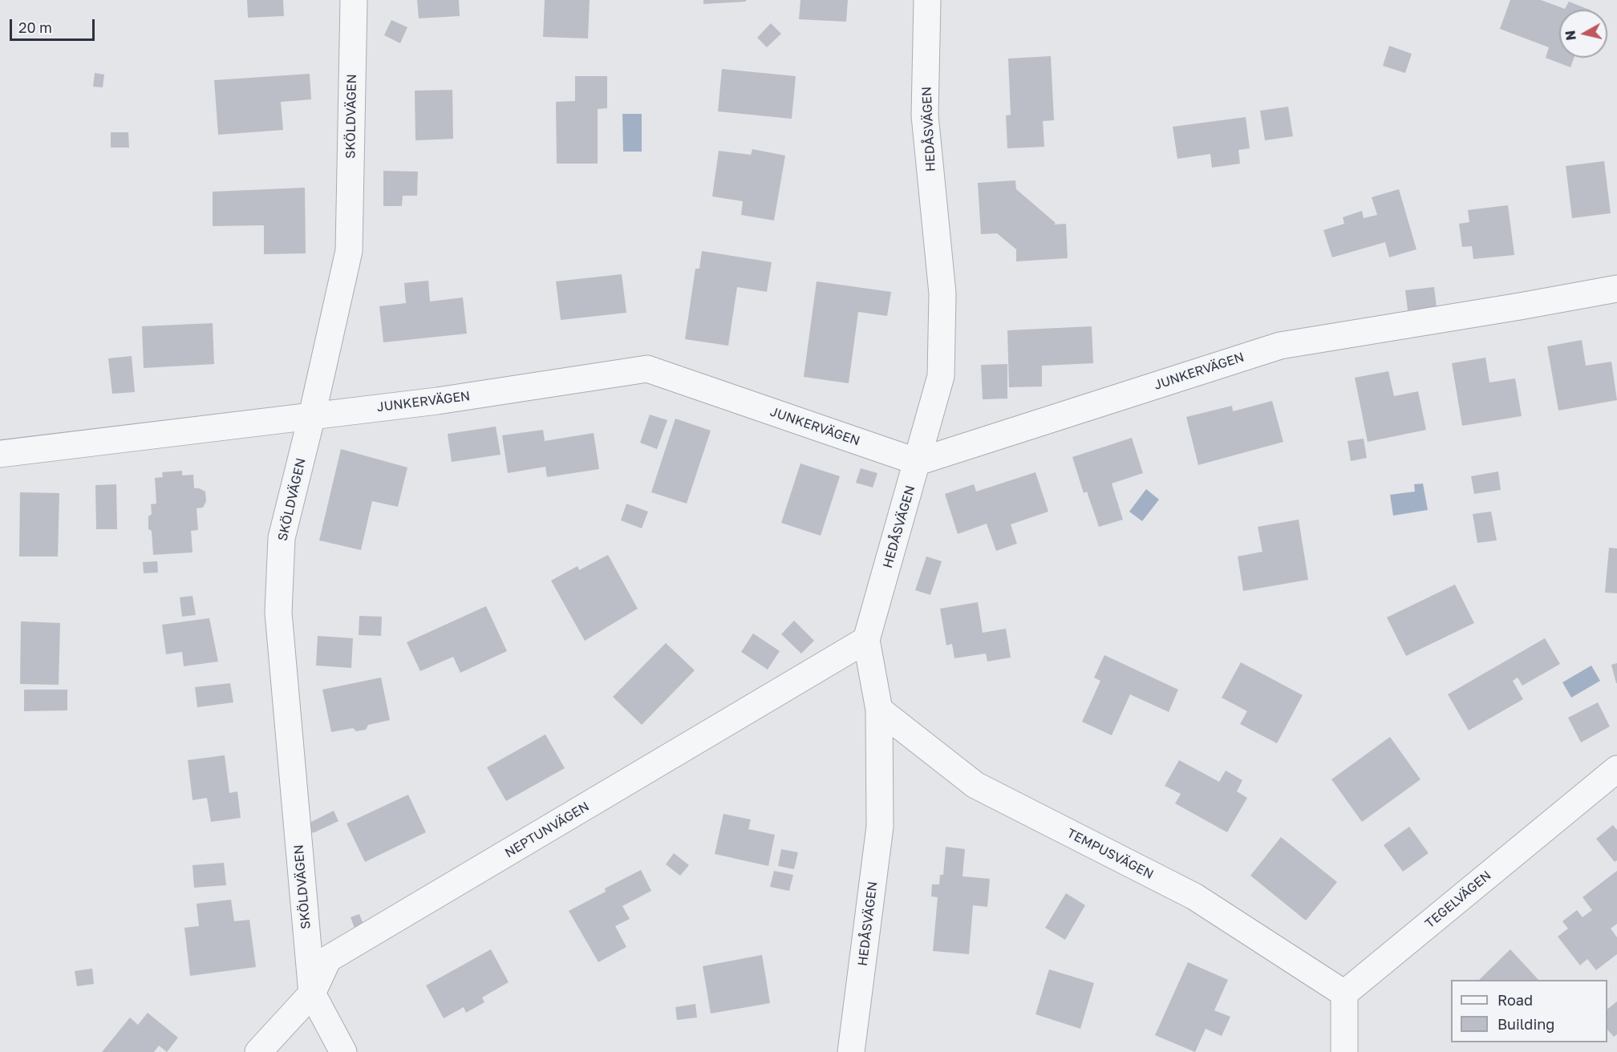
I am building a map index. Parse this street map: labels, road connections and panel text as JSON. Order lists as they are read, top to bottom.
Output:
{
  "streets": {
    "street": [
      "SKÖLDVÄGEN",
      "HEDÅSVÄGEN",
      "JUNKERVÄGEN",
      "NEPTUNVÄGEN",
      "TEMPUSVÄGEN",
      "TEGELVÄGEN"
    ]
  },
  "crossings": [
    ["SKÖLDVÄGEN", "JUNKERVÄGEN"],
    ["SKÖLDVÄGEN", "NEPTUNVÄGEN"],
    ["HEDÅSVÄGEN", "JUNKERVÄGEN"],
    ["HEDÅSVÄGEN", "NEPTUNVÄGEN"],
    ["HEDÅSVÄGEN", "TEMPUSVÄGEN"],
    ["TEMPUSVÄGEN", "TEGELVÄGEN"]
  ],
  "legend": ["Road", "Building"],
  "scale_bar": "20 m",
  "north": "left"
}
